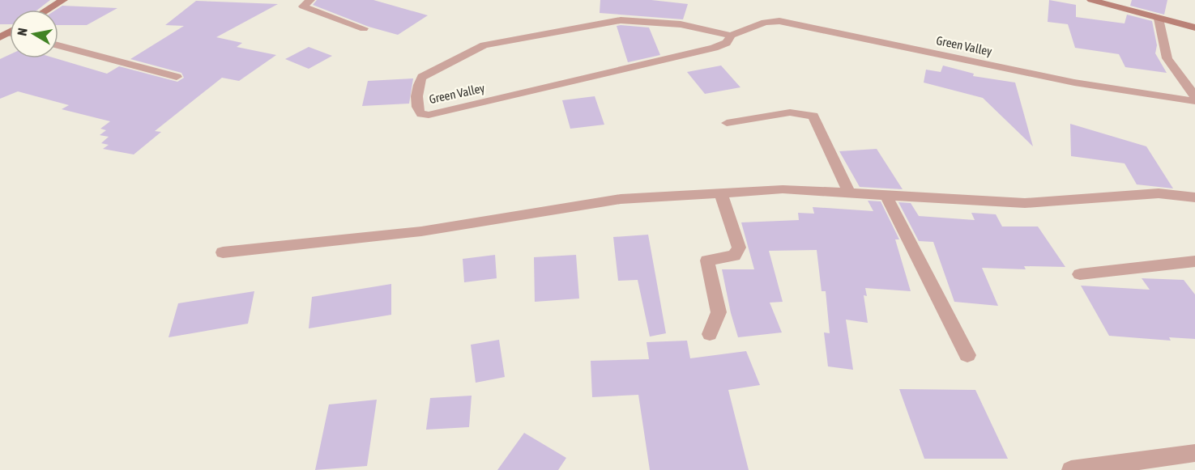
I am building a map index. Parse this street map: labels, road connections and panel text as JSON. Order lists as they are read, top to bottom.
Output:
{
  "streets": {
    "street": ["Green Valley"]
  },
  "north": "left"
}
